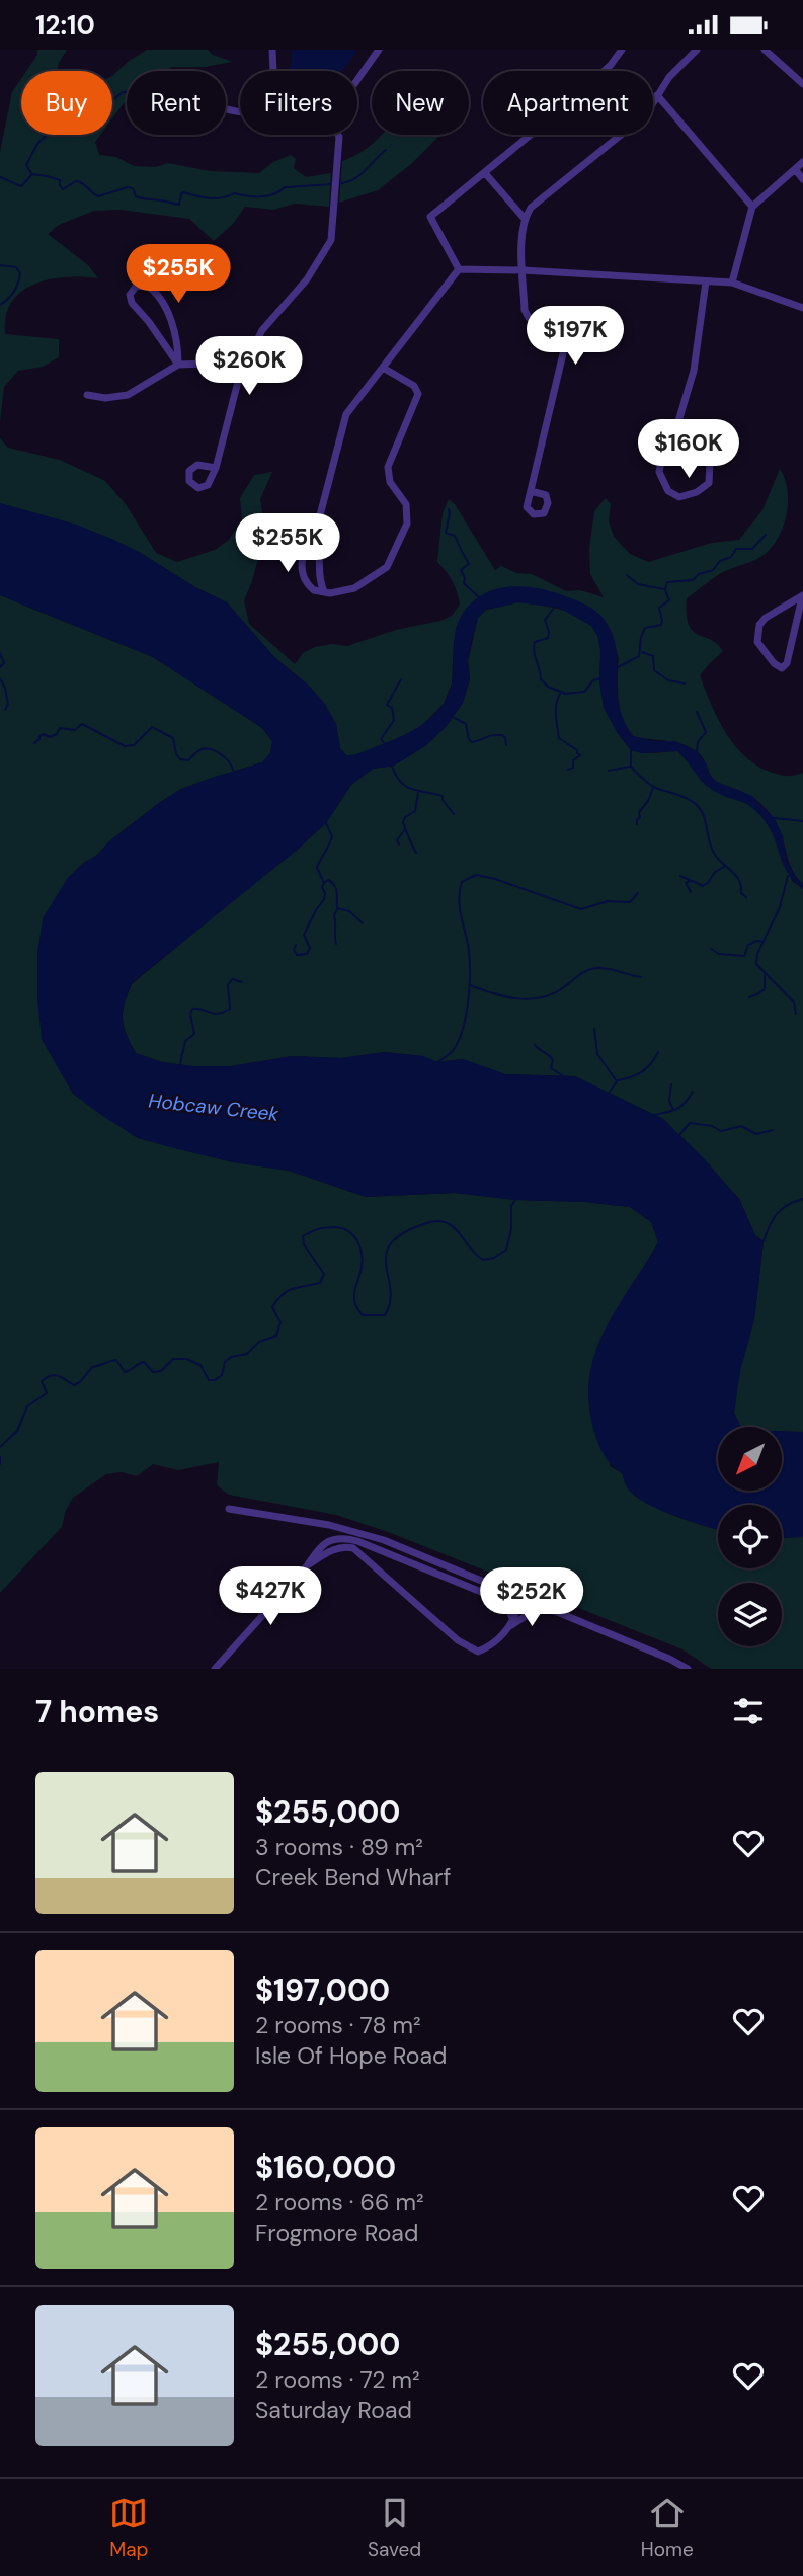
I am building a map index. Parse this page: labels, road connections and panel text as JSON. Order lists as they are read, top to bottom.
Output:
{
  "water": ["Hobcaw Creek"],
  "north": "bottom left",
  "page": {
    "status": "12:10",
    "chip": [
      "Buy",
      "Rent",
      "Filters",
      "New",
      "Apartment"
    ],
    "price": [
      "$255K",
      "$197K",
      "$260K",
      "$160K",
      "$255K",
      "$427K",
      "$252K"
    ],
    "heading": "7 homes",
    "list": [
      {
        "name": "$255,000",
        "note": "3 rooms · 89 m² · Creek Bend Wharf"
      },
      {
        "name": "$197,000",
        "note": "2 rooms · 78 m² · Isle Of Hope Road"
      },
      {
        "name": "$160,000",
        "note": "2 rooms · 66 m² · Frogmore Road"
      },
      {
        "name": "$255,000",
        "note": "2 rooms · 72 m² · Saturday Road"
      }
    ],
    "tabs": ["Map", "Saved", "Home"]
  }
}
